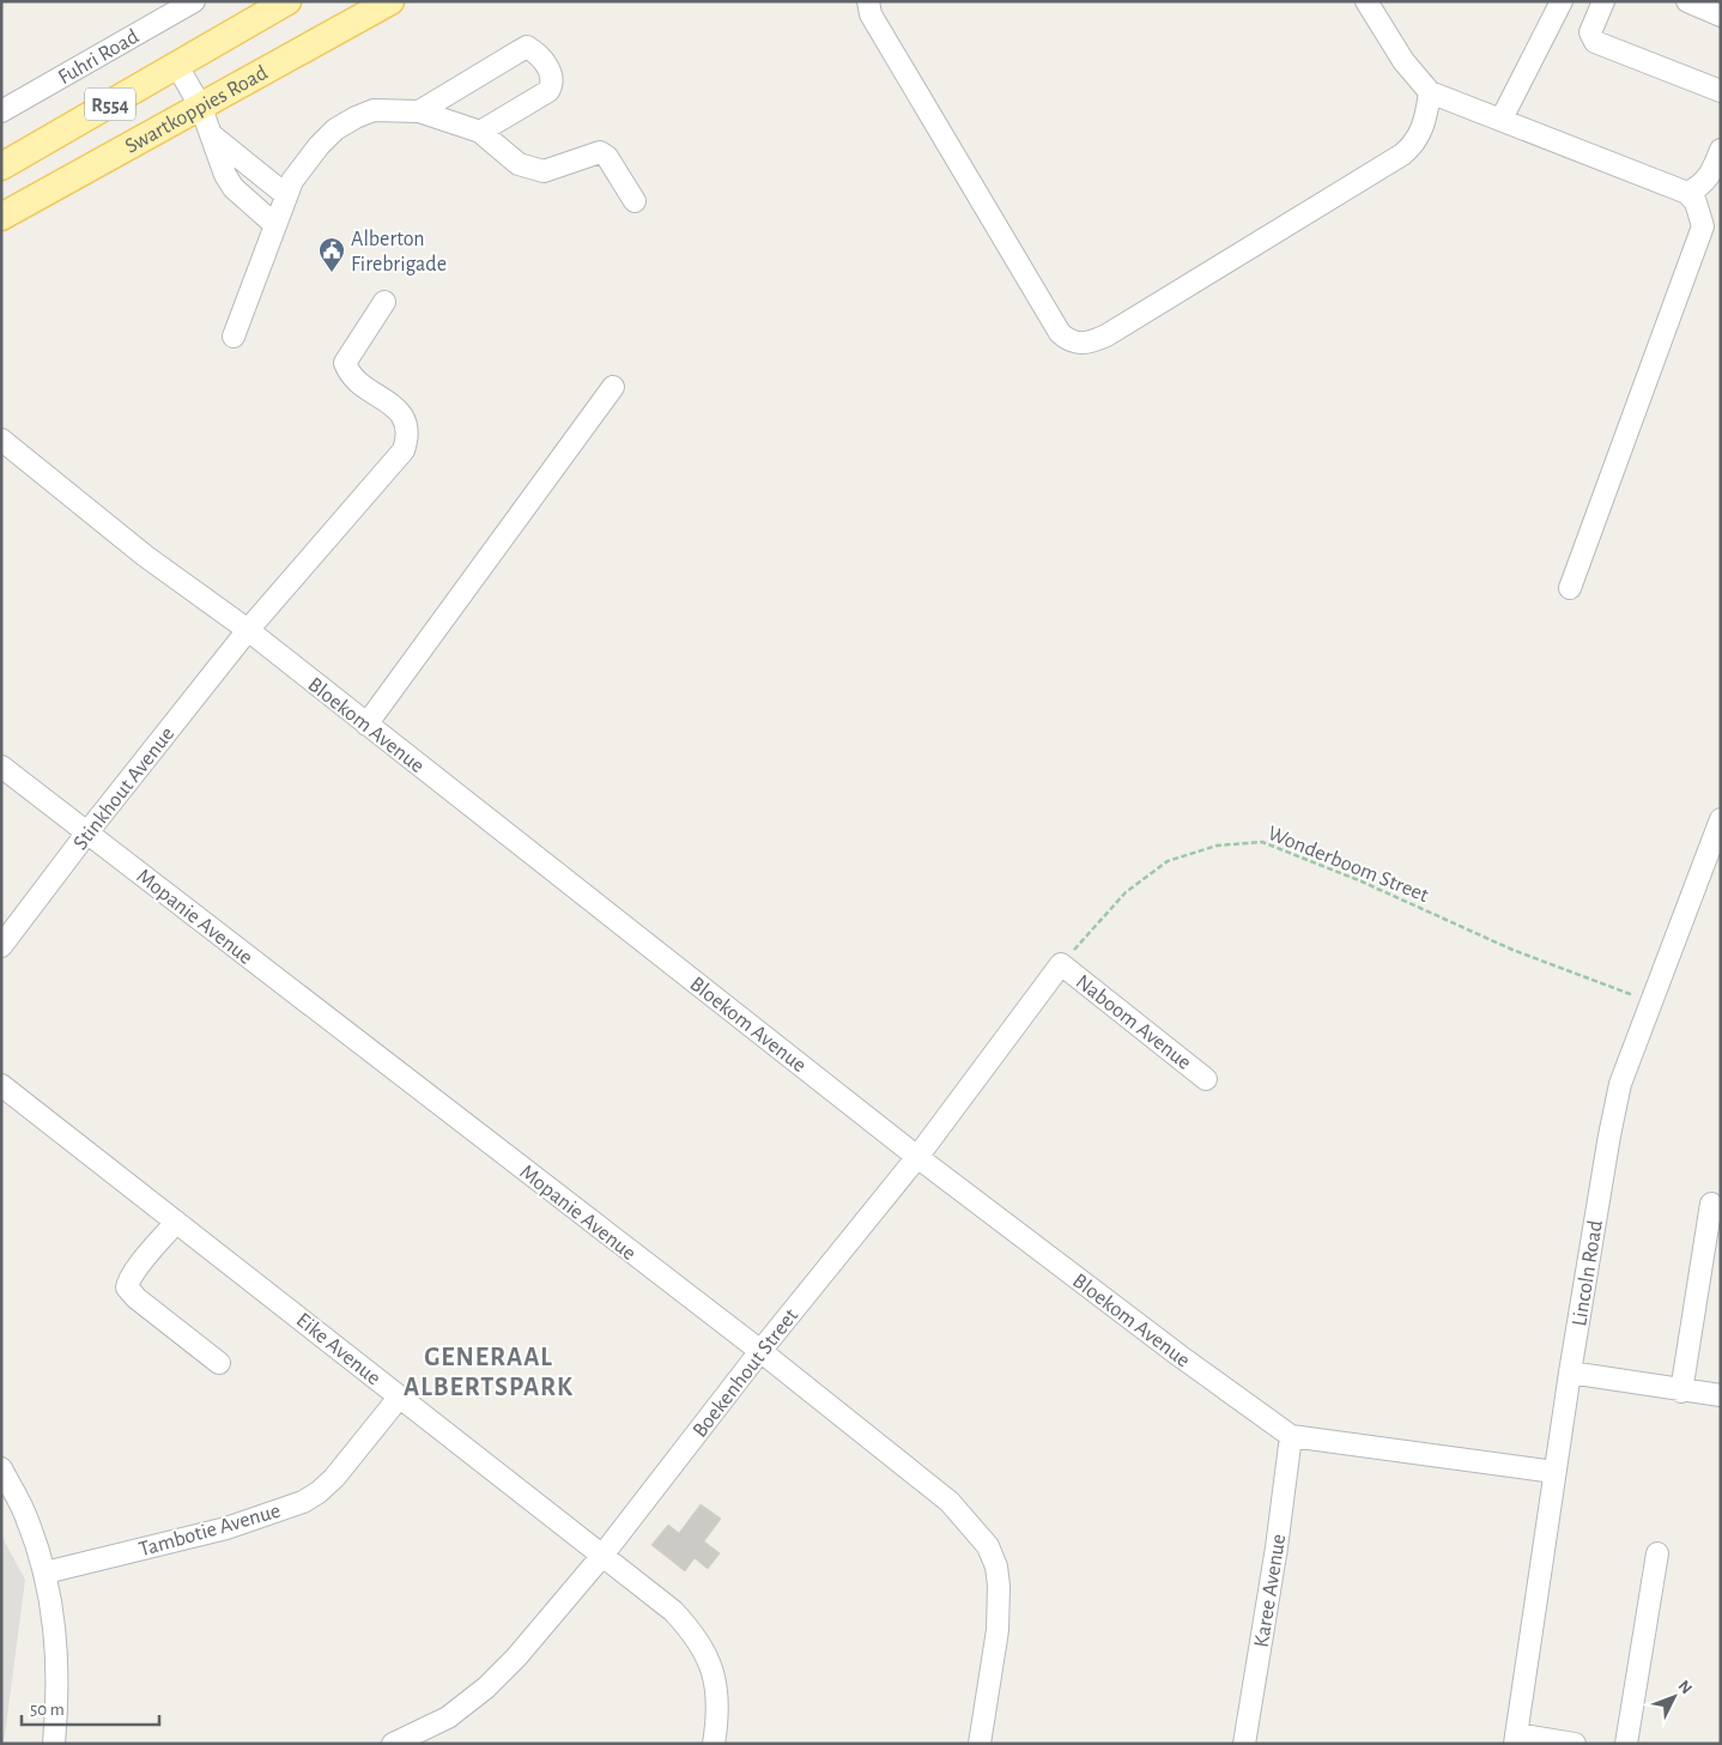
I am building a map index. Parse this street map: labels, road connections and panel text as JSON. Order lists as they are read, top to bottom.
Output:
{
  "streets": {
    "main road": ["R554", "Swartkoppies Road"],
    "street": [
      "Fuhri Road",
      "Bloekom Avenue",
      "Stinkhout Avenue",
      "Mopanie Avenue",
      "Naboom Avenue",
      "Lincoln Road",
      "Eike Avenue",
      "Boekenhout Street",
      "Tambotie Avenue",
      "Karee Avenue"
    ],
    "path": ["Wonderboom Street"]
  },
  "crossings": [
    ["Bloekom Avenue", "Stinkhout Avenue"],
    ["Bloekom Avenue", "Lincoln Road"],
    ["Bloekom Avenue", "Boekenhout Street"],
    ["Bloekom Avenue", "Karee Avenue"],
    ["Stinkhout Avenue", "Mopanie Avenue"],
    ["Wonderboom Street", "Naboom Avenue"],
    ["Wonderboom Street", "Lincoln Road"],
    ["Wonderboom Street", "Boekenhout Street"],
    ["Mopanie Avenue", "Boekenhout Street"],
    ["Naboom Avenue", "Boekenhout Street"],
    ["Eike Avenue", "Boekenhout Street"],
    ["Eike Avenue", "Tambotie Avenue"]
  ],
  "districts": ["GENERAAL ALBERTSPARK"],
  "places": {
    "public building": ["Alberton Firebrigade"]
  },
  "scale_bar": "50 m",
  "north": "top right"
}
